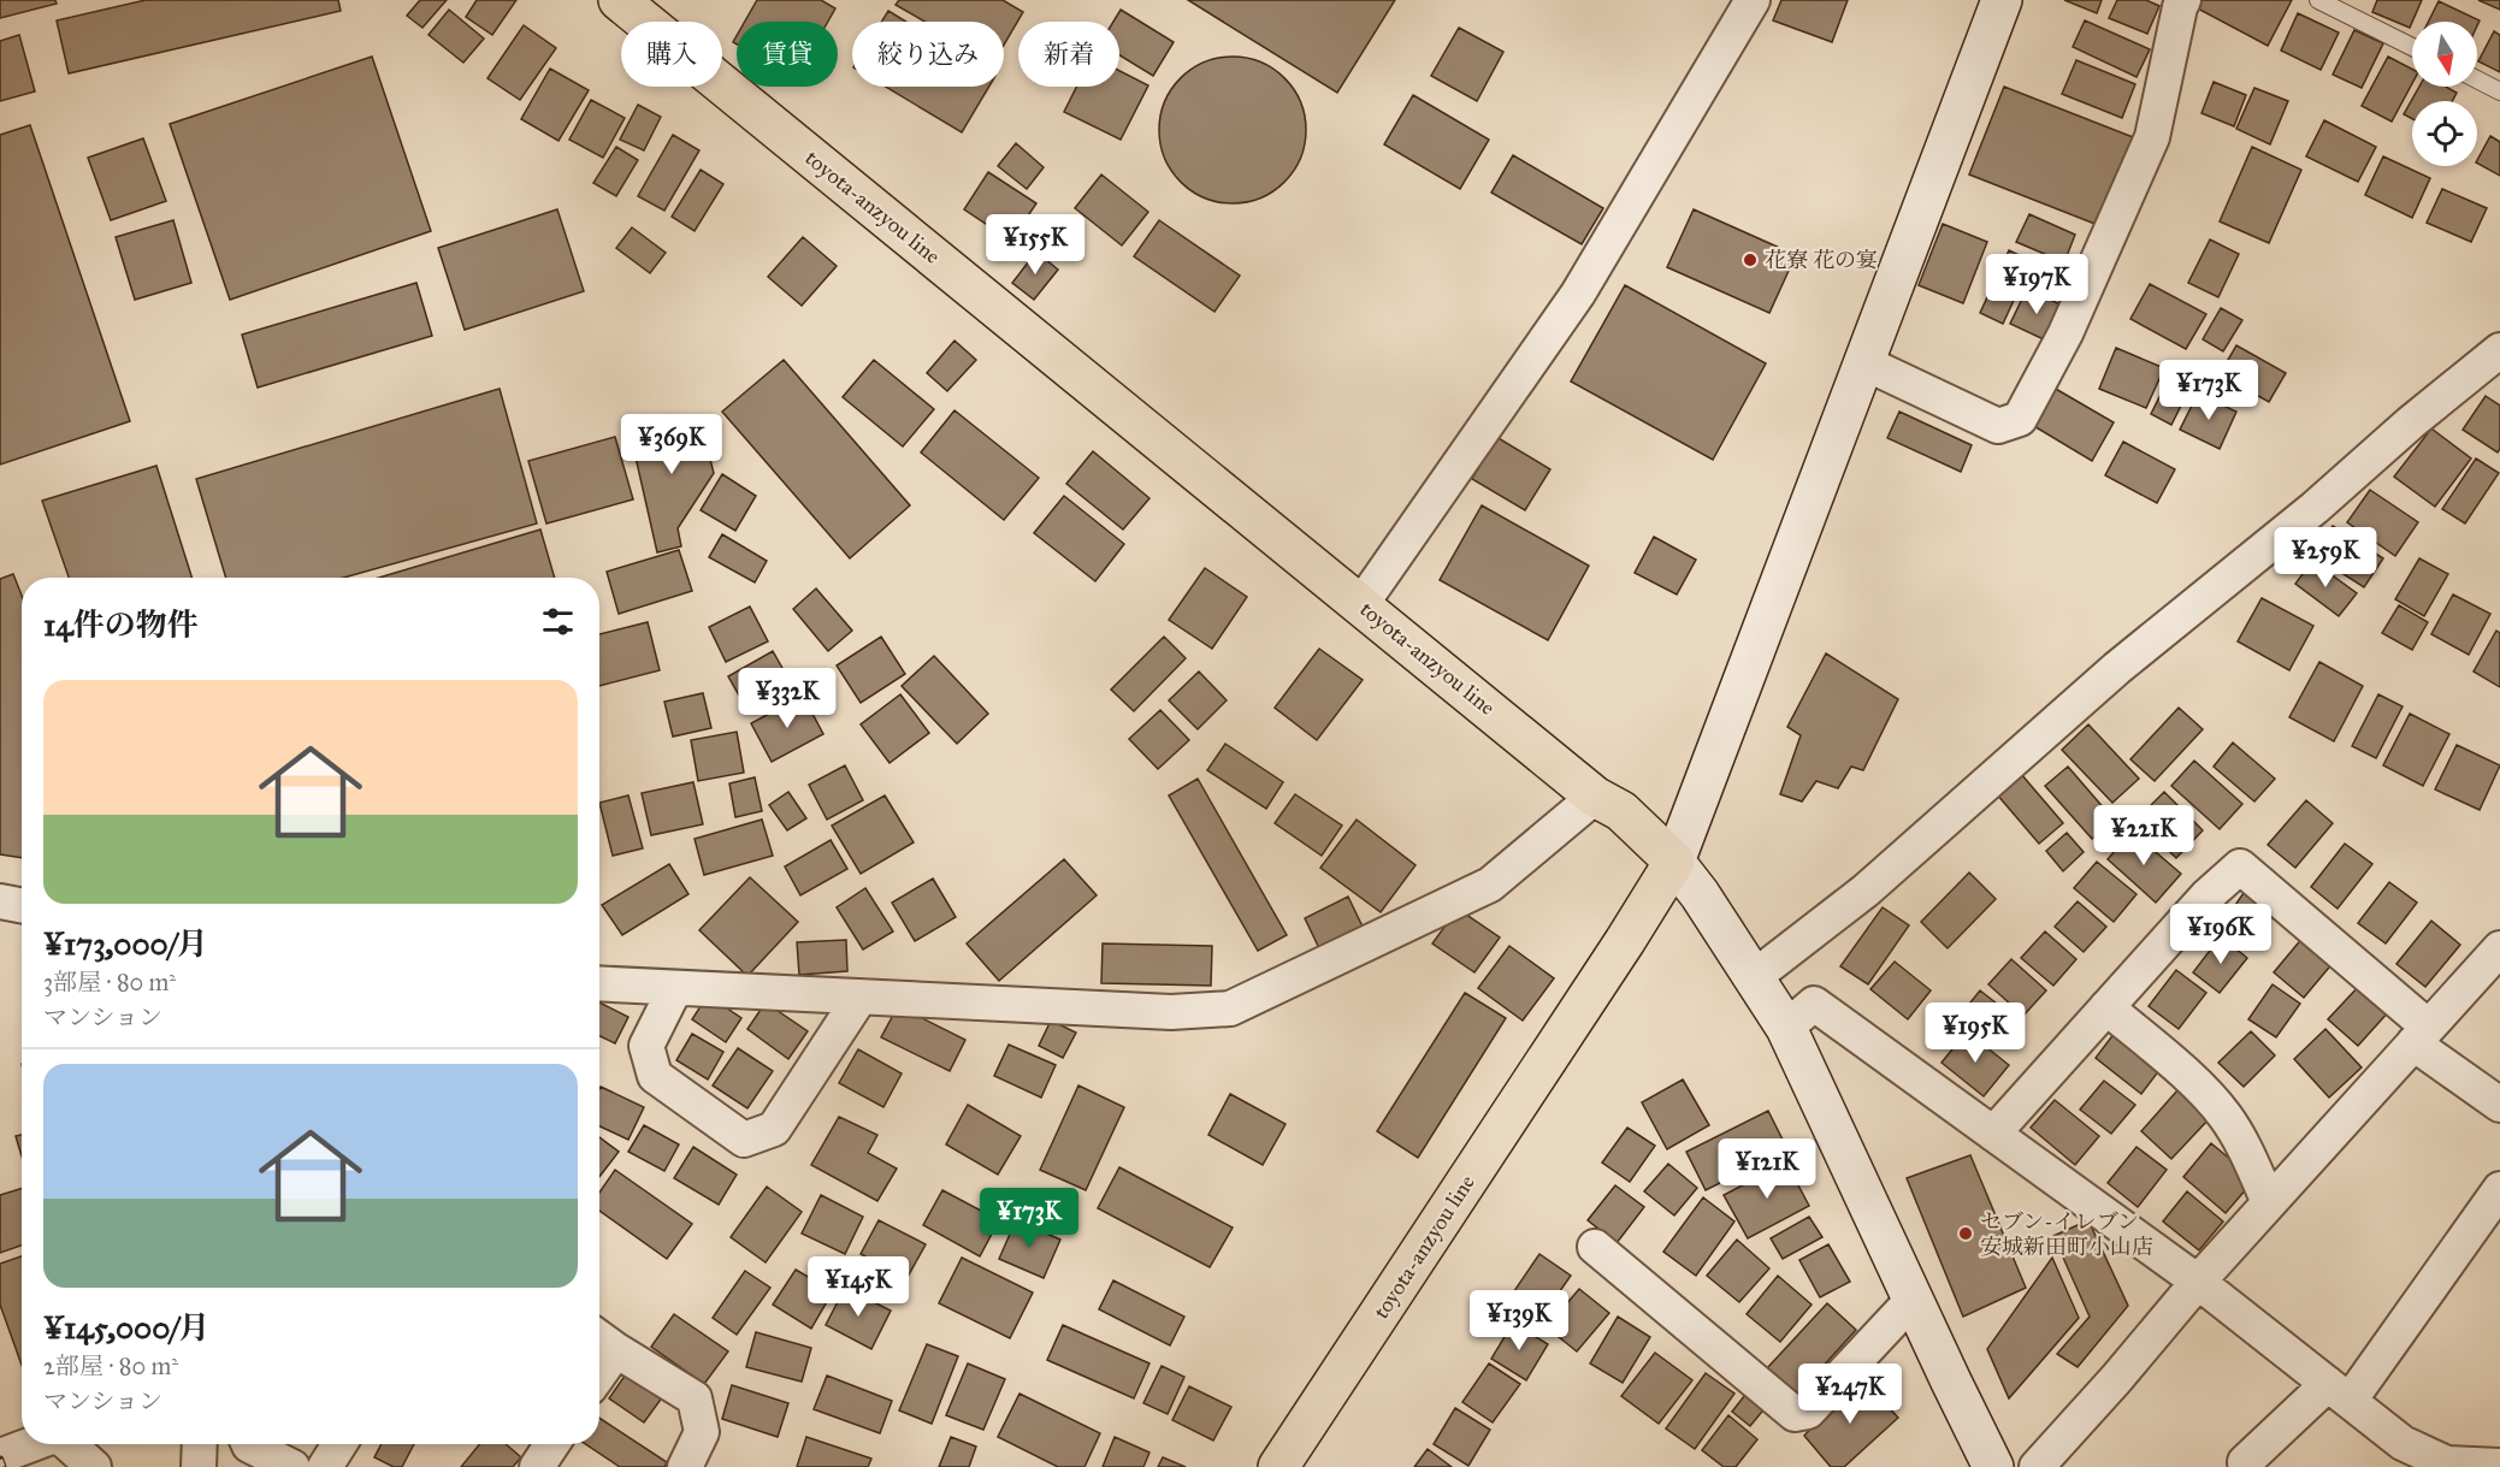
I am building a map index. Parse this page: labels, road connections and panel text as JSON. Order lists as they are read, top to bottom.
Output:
{
  "streets": {
    "main road": ["toyota-anzyou line"]
  },
  "places": ["花寮 花の宴", "セブン-イレブン 安城新田町小山店"],
  "north": "bottom",
  "page": {
    "chip": [
      "購入",
      "賃貸",
      "絞り込み",
      "新着"
    ],
    "price": [
      "¥155K",
      "¥197K",
      "¥173K",
      "¥369K",
      "¥259K",
      "¥332K",
      "¥221K",
      "¥196K",
      "¥195K",
      "¥121K",
      "¥173K",
      "¥145K",
      "¥139K",
      "¥247K"
    ],
    "heading": "14件の物件",
    "list": [
      {
        "name": "¥173,000/月",
        "note": "3部屋 · 80 m² · マンション"
      },
      {
        "name": "¥145,000/月",
        "note": "2部屋 · 80 m² · マンション"
      }
    ]
  }
}
